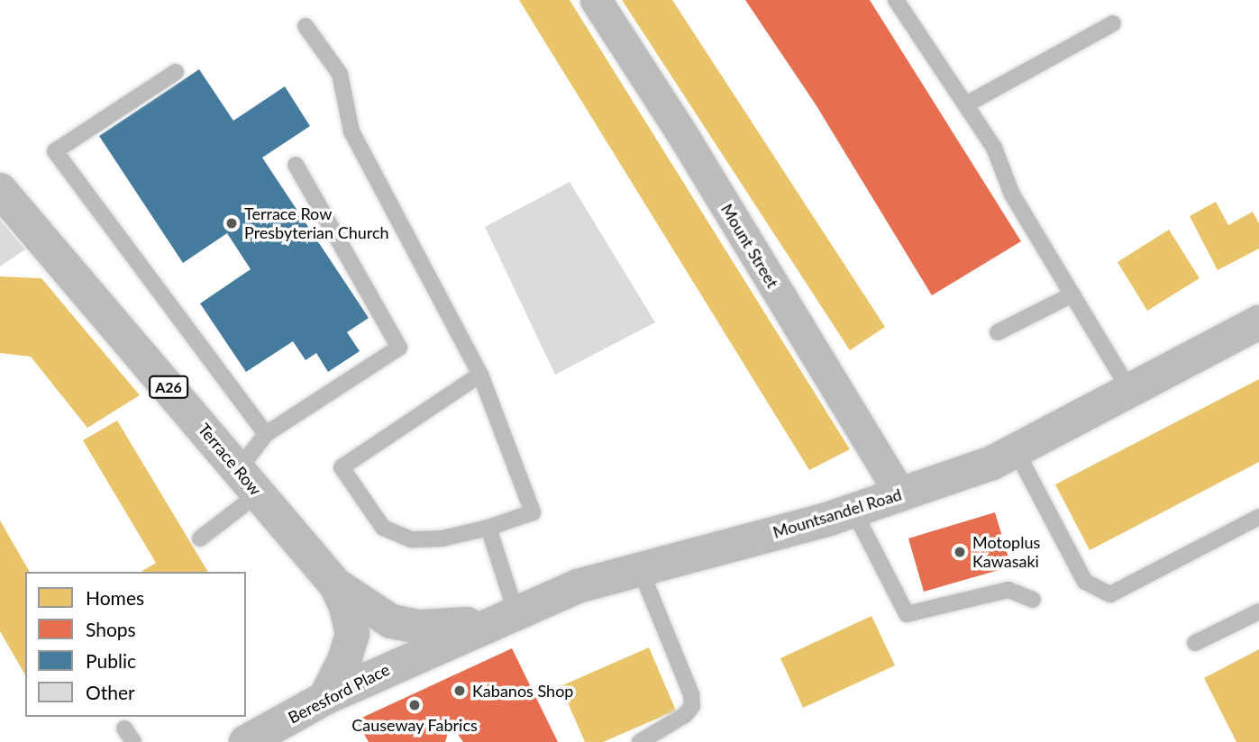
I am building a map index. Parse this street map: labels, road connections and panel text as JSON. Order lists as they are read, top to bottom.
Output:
{
  "streets": {
    "street": [
      "Mount Street",
      "A26",
      "Terrace Row",
      "Mountsandel Road",
      "Beresford Place"
    ]
  },
  "crossings": [
    ["Mount Street", "Mountsandel Road"],
    ["Terrace Row", "Mountsandel Road"],
    ["Terrace Row", "Beresford Place"],
    ["Mountsandel Road", "Beresford Place"]
  ],
  "places": [
    "Terrace Row Presbyterian Church",
    "Motoplus Kawasaki",
    "Kabanos Shop",
    "Causeway Fabrics"
  ],
  "legend": [
    "Homes",
    "Shops",
    "Public",
    "Other"
  ]
}
